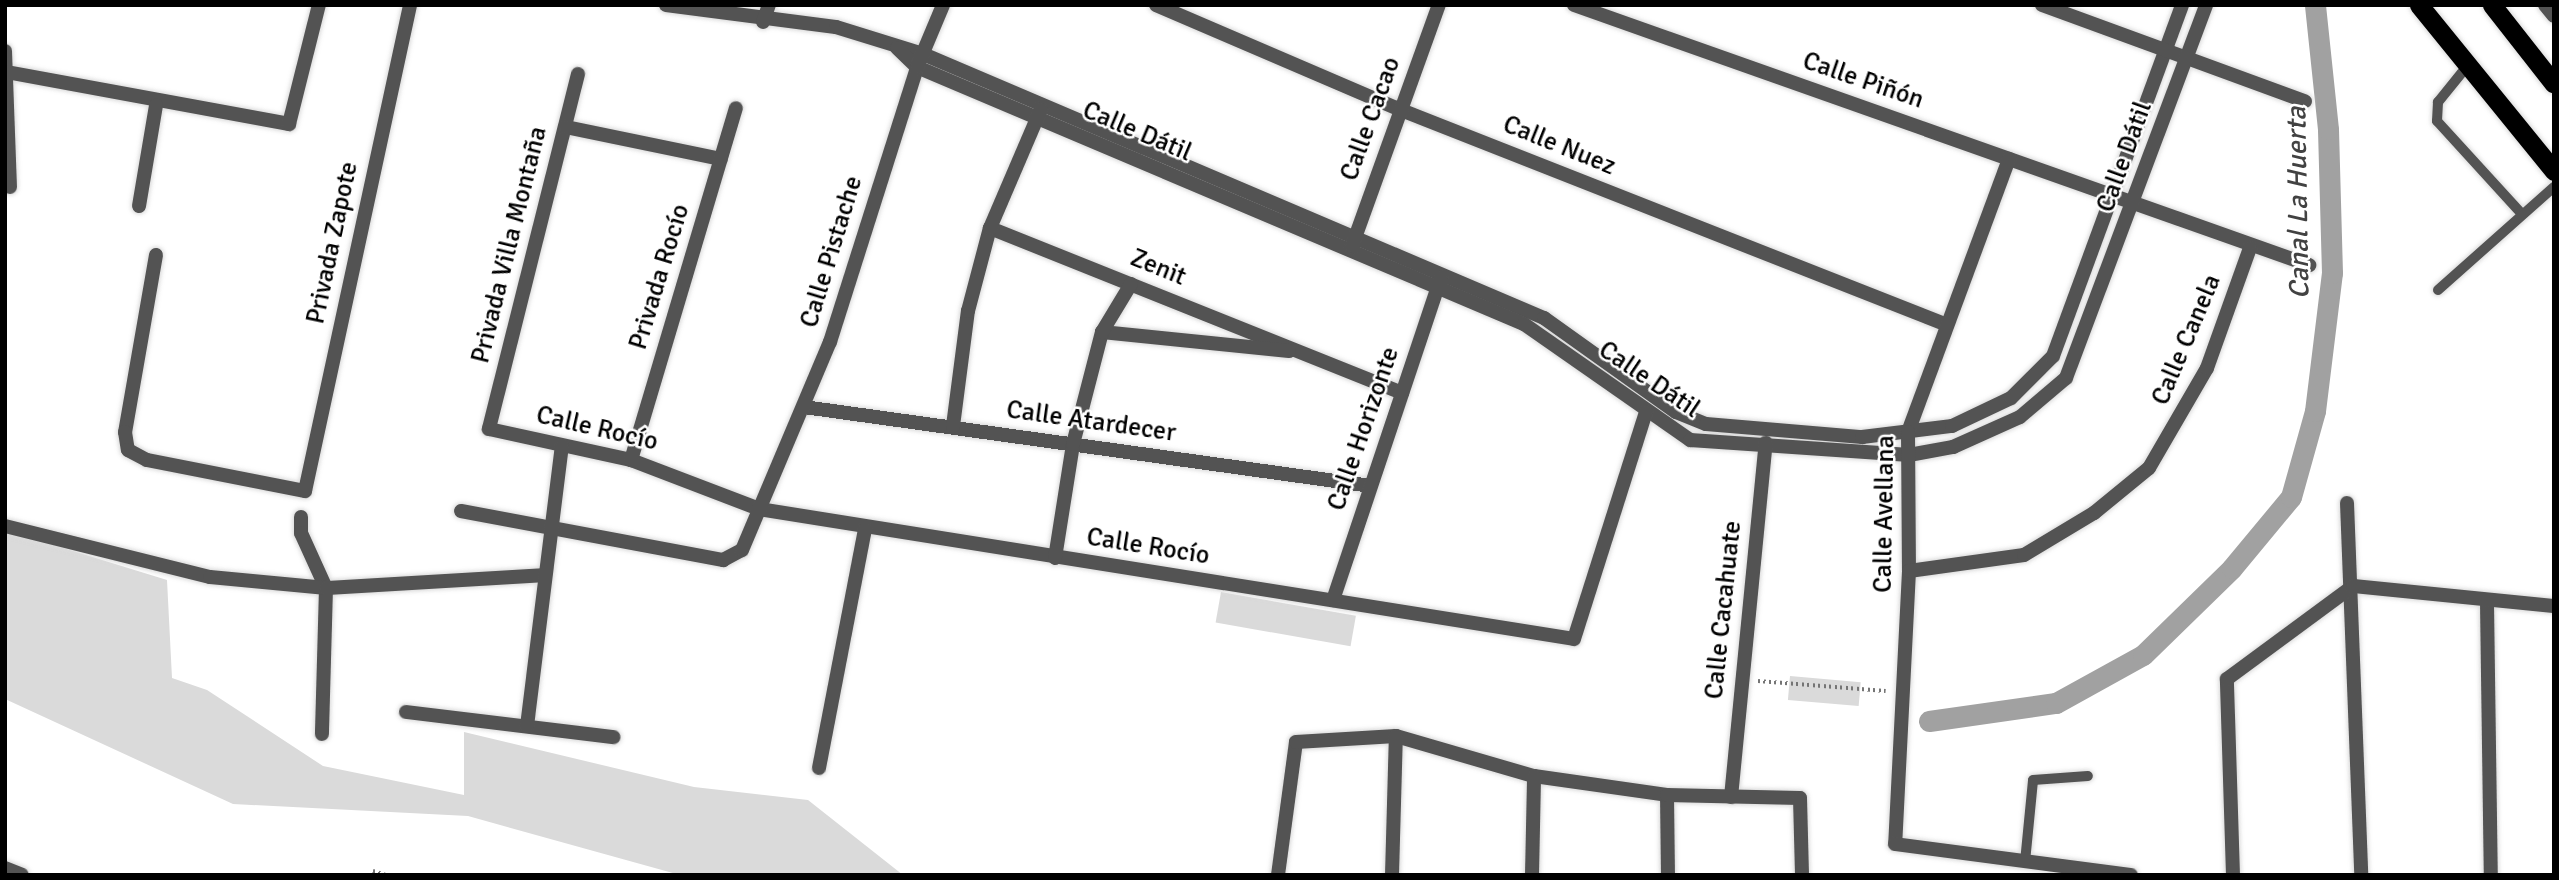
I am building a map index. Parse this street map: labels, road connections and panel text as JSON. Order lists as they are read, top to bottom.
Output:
{
  "streets": {
    "street": [
      "Calle Piñón",
      "Calle Cacao",
      "Calle Dátil",
      "Calle Nuez",
      "Privada Zapote",
      "Privada Villa Montaña",
      "Calle Pistache",
      "Zenit",
      "Privada Rocío",
      "Calle Canela",
      "Calle Atardecer",
      "Calle Rocío",
      "Calle Horizonte",
      "Calle Avellana",
      "Calle Cacahuate"
    ]
  },
  "crossings": [
    ["Calle Piñón", "Calle Dátil"],
    ["Calle Piñón", "Calle Canela"],
    ["Calle Piñón", "Calle Avellana"],
    ["Calle Cacao", "Calle Dátil"],
    ["Calle Cacao", "Calle Nuez"],
    ["Calle Dátil", "Calle Pistache"],
    ["Calle Dátil", "Calle Canela"],
    ["Calle Dátil", "Calle Rocío"],
    ["Calle Dátil", "Calle Horizonte"],
    ["Calle Dátil", "Calle Avellana"],
    ["Calle Dátil", "Calle Cacahuate"],
    ["Calle Nuez", "Calle Avellana"],
    ["Privada Villa Montaña", "Calle Rocío"],
    ["Calle Pistache", "Calle Atardecer"],
    ["Calle Pistache", "Calle Rocío"],
    ["Zenit", "Calle Horizonte"],
    ["Privada Rocío", "Calle Rocío"],
    ["Calle Canela", "Calle Avellana"],
    ["Calle Atardecer", "Calle Horizonte"],
    ["Calle Rocío", "Calle Horizonte"]
  ],
  "water": ["Canal La Huerta"]
}
